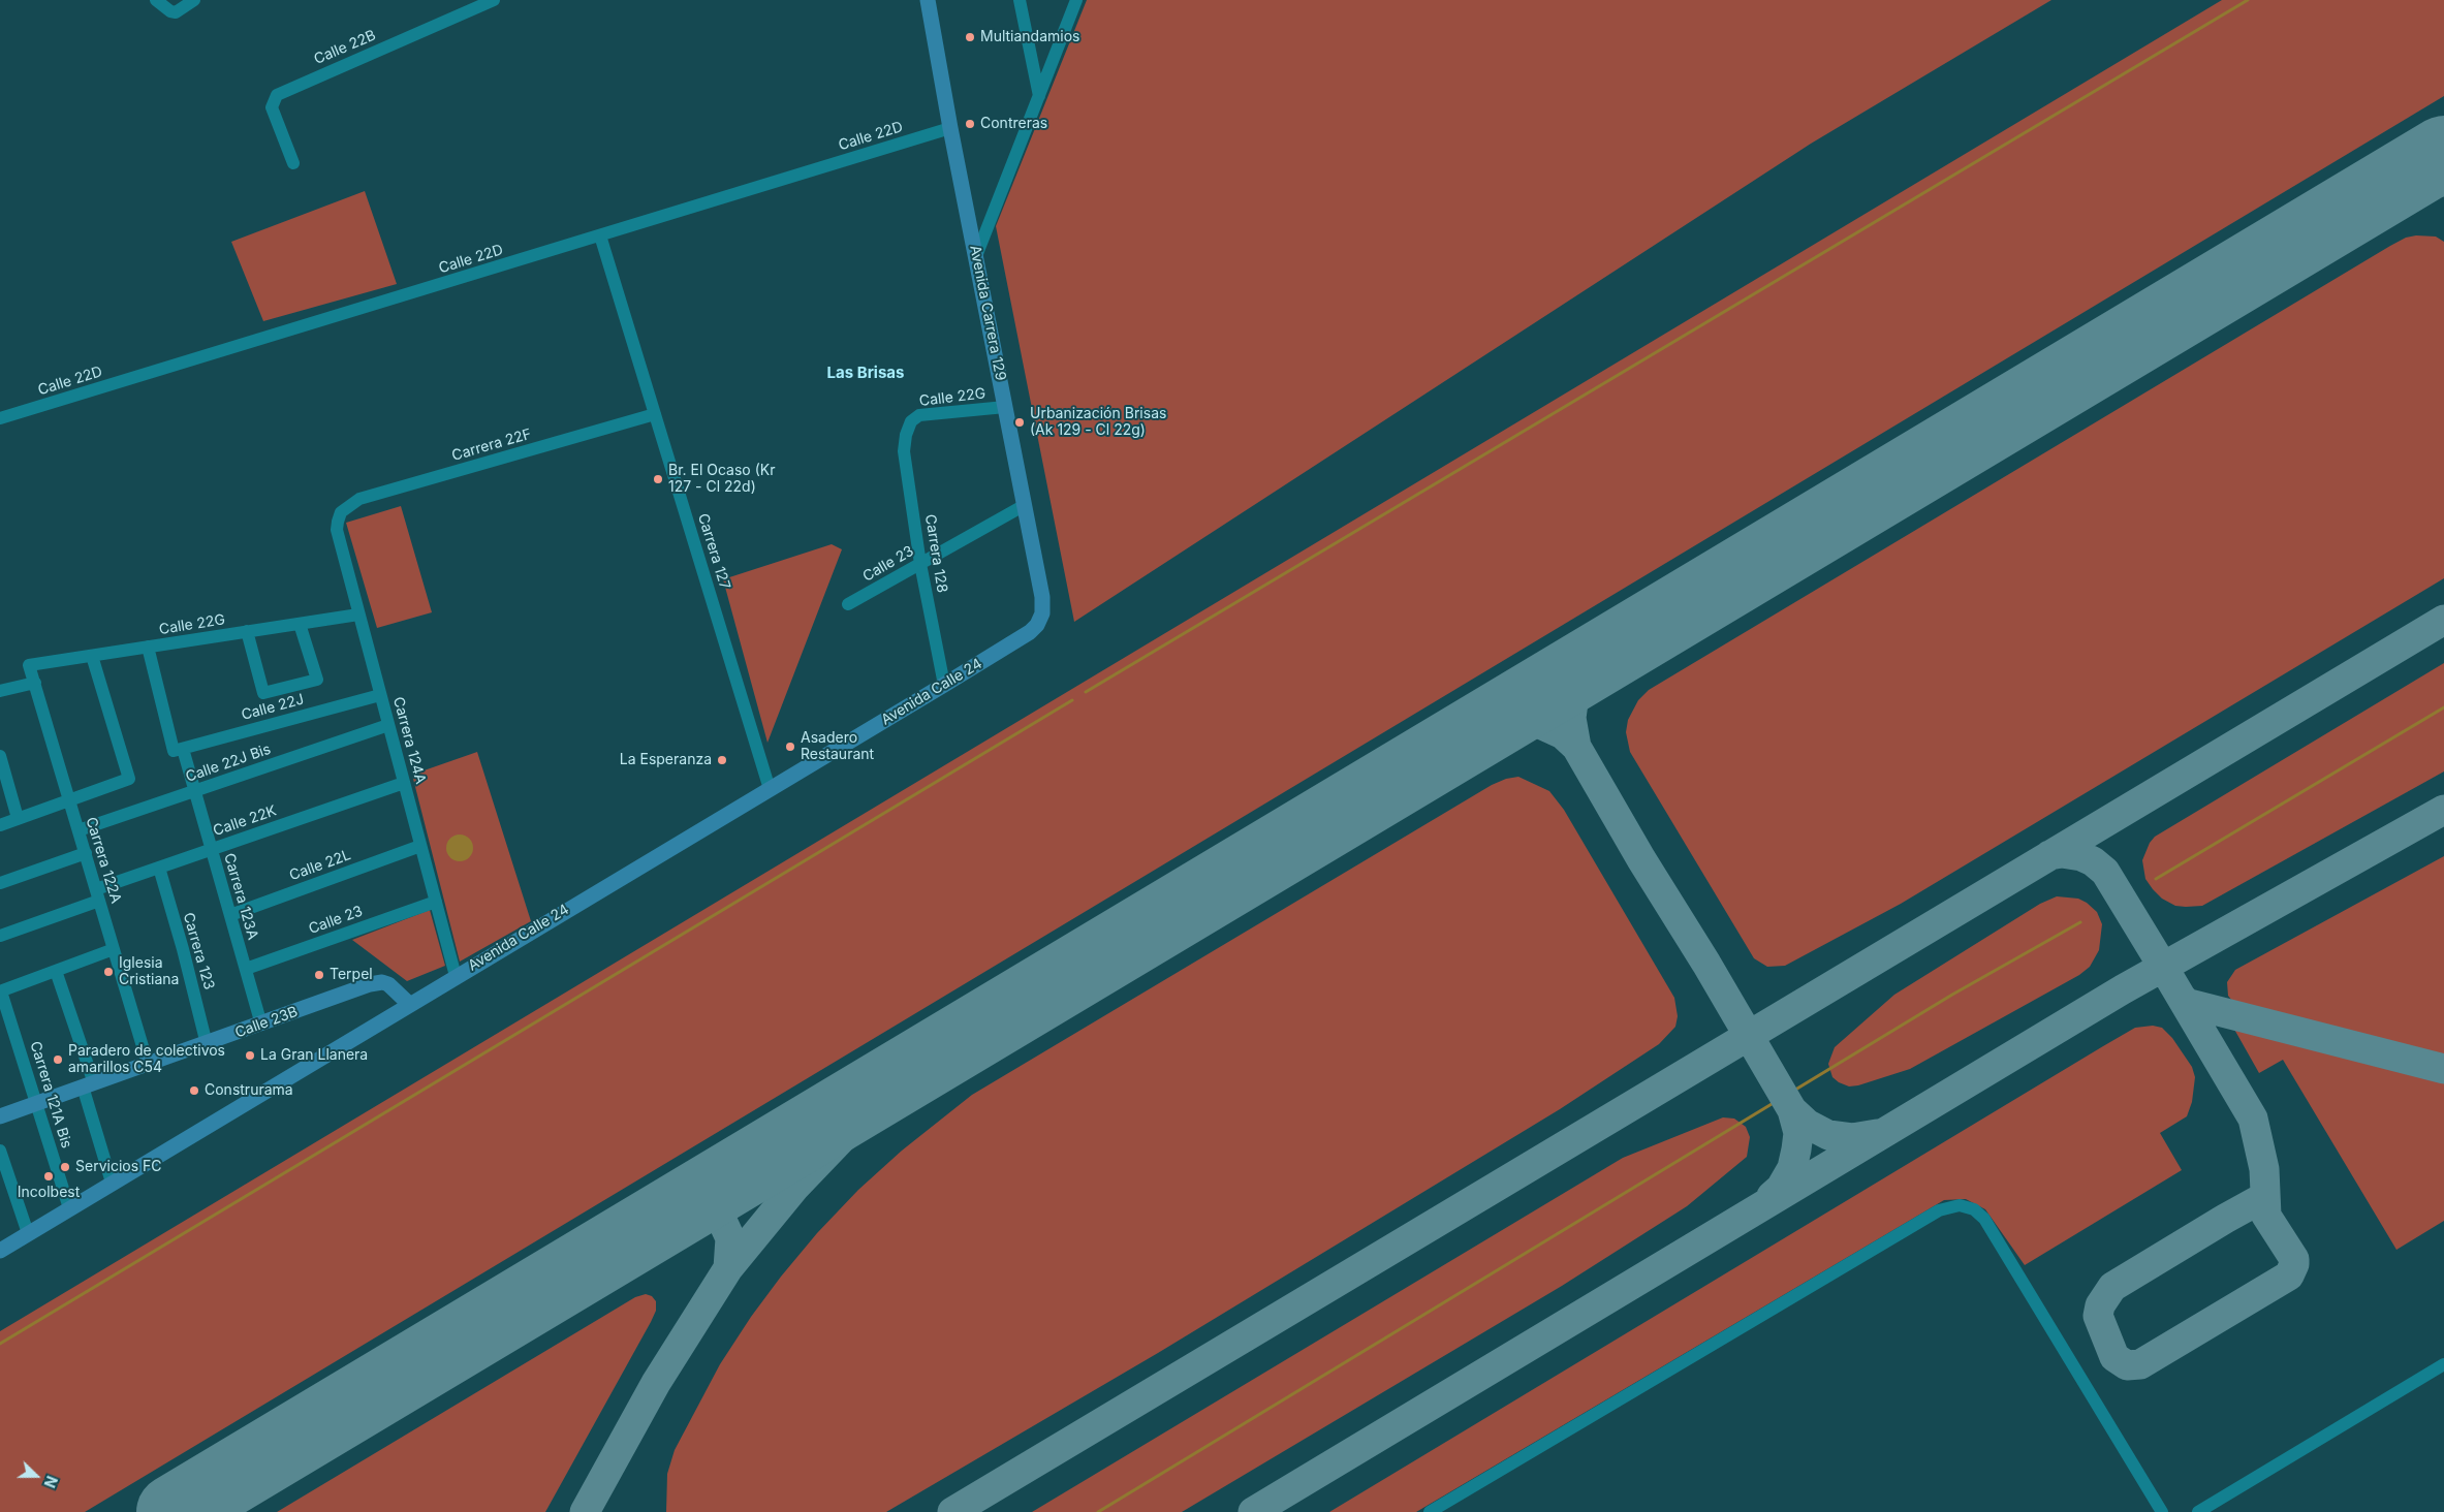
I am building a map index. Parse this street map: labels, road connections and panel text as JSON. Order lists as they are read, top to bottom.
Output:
{
  "streets": {
    "main road": ["Avenida Carrera 129", "Avenida Calle 24", "Calle 23B"],
    "street": [
      "Calle 22B",
      "Calle 22D",
      "Calle 22G",
      "Carrera 22F",
      "Carrera 127",
      "Carrera 128",
      "Calle 23",
      "Calle 22J",
      "Carrera 124A",
      "Calle 22J Bis",
      "Calle 22K",
      "Carrera 122A",
      "Calle 22L",
      "Carrera 123A",
      "Carrera 123",
      "Carrera 121A Bis"
    ]
  },
  "crossings": [
    ["Calle 22D", "Avenida Carrera 129"],
    ["Calle 22D", "Carrera 127"],
    ["Avenida Carrera 129", "Calle 22G"],
    ["Avenida Carrera 129", "Calle 23"],
    ["Avenida Carrera 129", "Avenida Calle 24"],
    ["Calle 22G", "Carrera 128"],
    ["Calle 22G", "Carrera 124A"],
    ["Calle 22G", "Carrera 122A"],
    ["Calle 22G", "Carrera 123A"],
    ["Carrera 22F", "Carrera 127"],
    ["Carrera 22F", "Carrera 124A"],
    ["Carrera 127", "Avenida Calle 24"],
    ["Carrera 128", "Calle 23"],
    ["Carrera 128", "Avenida Calle 24"],
    ["Calle 23", "Carrera 124A"],
    ["Calle 23", "Carrera 123A"],
    ["Avenida Calle 24", "Carrera 124A"],
    ["Avenida Calle 24", "Calle 23B"],
    ["Avenida Calle 24", "Carrera 121A Bis"],
    ["Calle 22J", "Carrera 124A"],
    ["Calle 22J", "Carrera 123A"],
    ["Carrera 124A", "Calle 22J Bis"],
    ["Carrera 124A", "Calle 22K"],
    ["Carrera 124A", "Calle 22L"],
    ["Calle 22J Bis", "Carrera 122A"],
    ["Calle 22J Bis", "Carrera 123A"],
    ["Calle 22K", "Carrera 122A"],
    ["Calle 22K", "Carrera 123A"],
    ["Calle 22K", "Carrera 123"],
    ["Carrera 122A", "Calle 23B"],
    ["Calle 22L", "Carrera 123A"],
    ["Carrera 123A", "Calle 23B"],
    ["Carrera 123", "Calle 23B"],
    ["Calle 23B", "Carrera 121A Bis"]
  ],
  "districts": ["Las Brisas"],
  "places": [
    "Multiandamios",
    "Contreras",
    "Urbanización Brisas (Ak 129 - Cl 22g)",
    "Br. El Ocaso (Kr 127 - Cl 22d)",
    "Asadero Restaurant",
    "La Esperanza",
    "Iglesia Cristiana",
    "Terpel",
    "La Gran Llanera",
    "Paradero de colectivos amarillos C54",
    "Construrama",
    "Servicios FC",
    "Incolbest"
  ],
  "north": "right"
}
